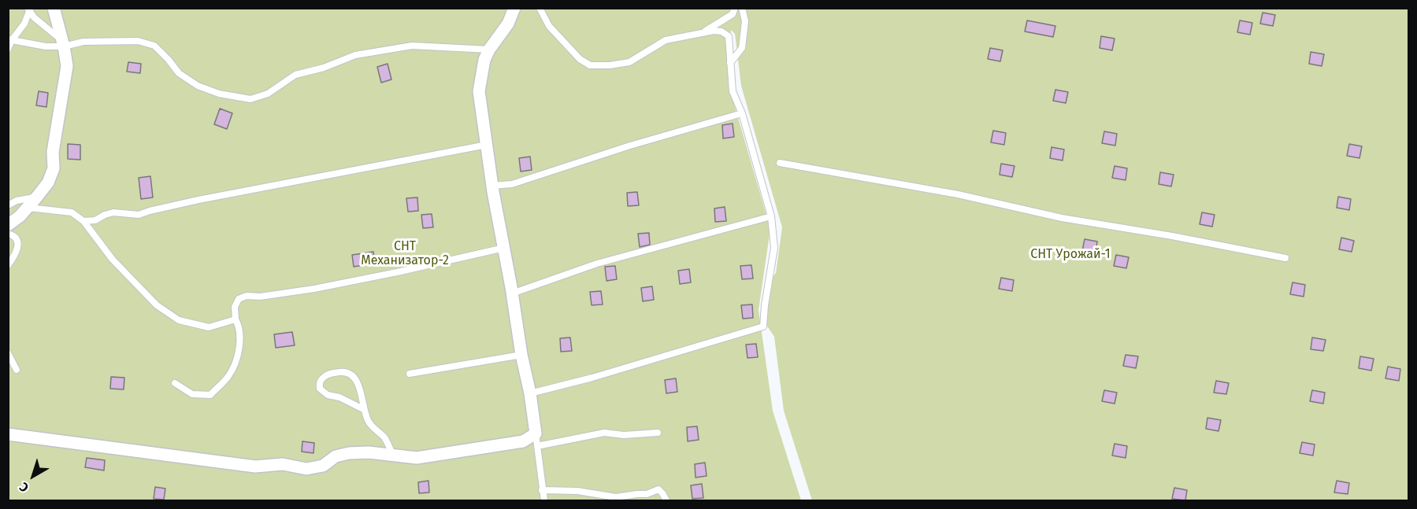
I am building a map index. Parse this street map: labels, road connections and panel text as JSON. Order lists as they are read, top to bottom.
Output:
{
  "parks": ["СНТ Механизатор-2", "СНТ Урожай-1"],
  "north": "bottom left"
}
